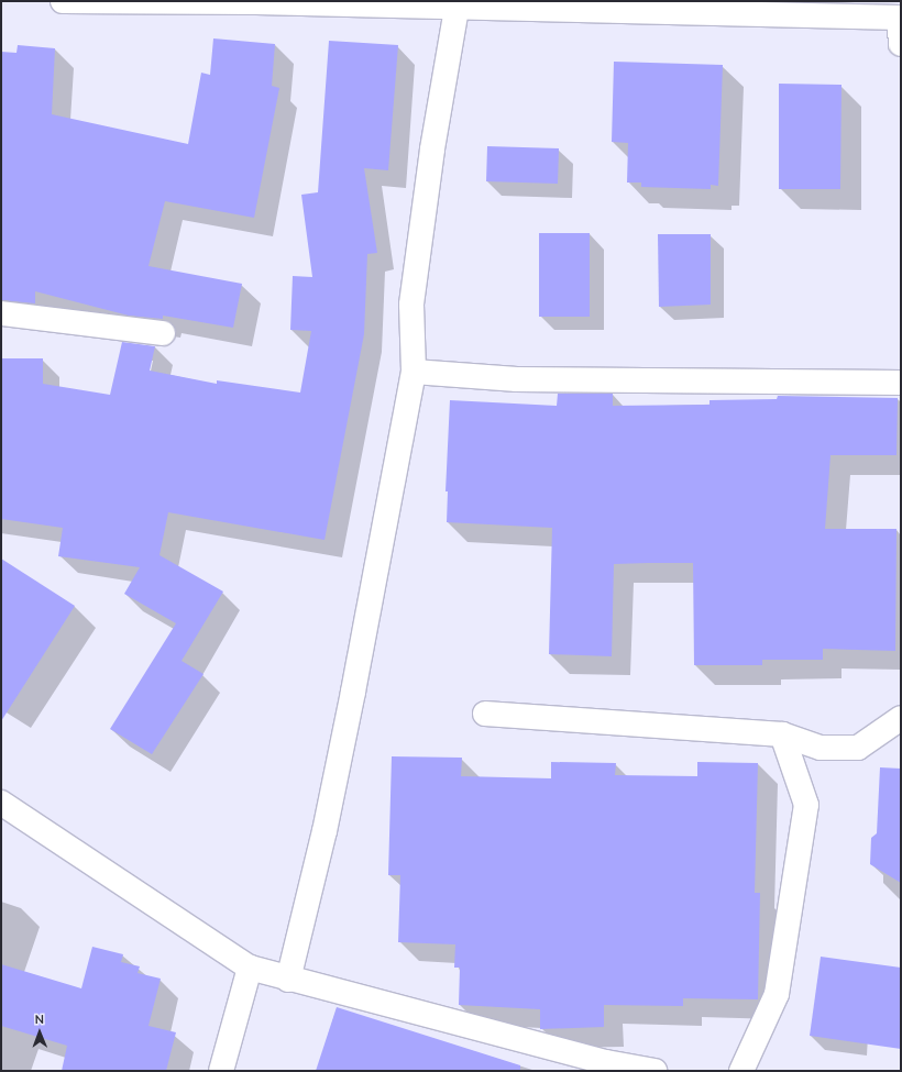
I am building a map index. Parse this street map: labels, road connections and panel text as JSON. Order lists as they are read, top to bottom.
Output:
{
  "north": "top"
}
